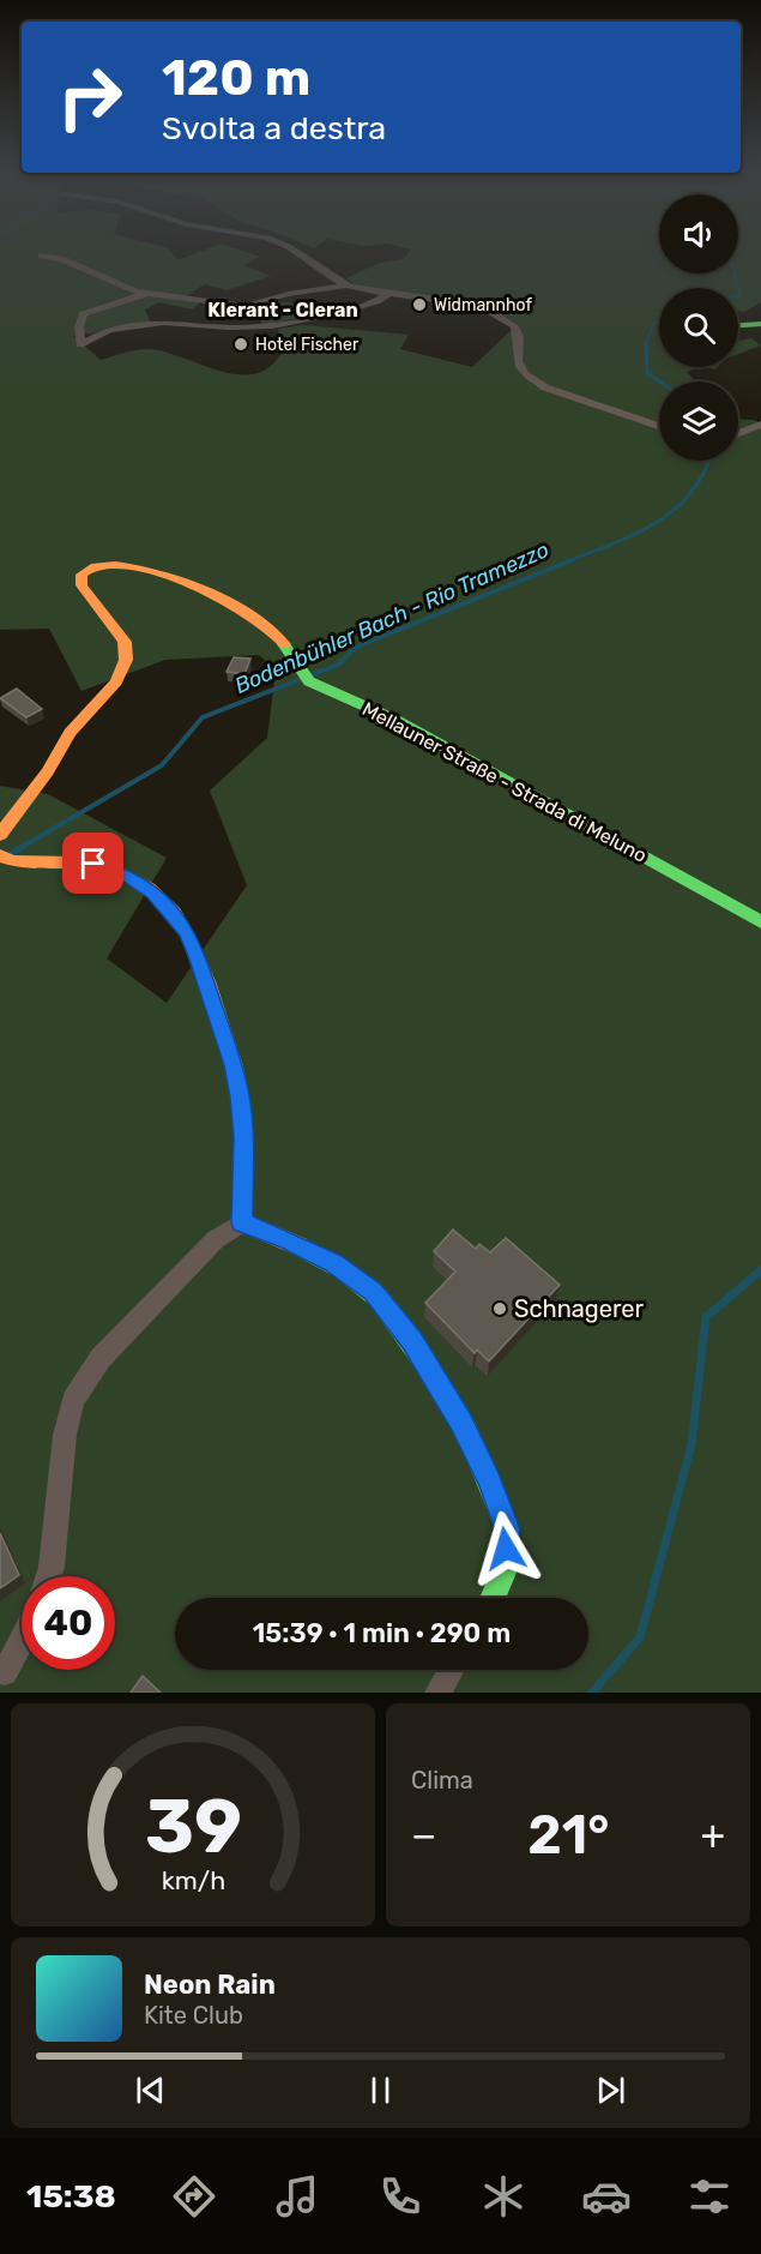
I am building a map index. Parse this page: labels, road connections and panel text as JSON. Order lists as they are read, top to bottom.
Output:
{
  "streets": {
    "street": ["Mellauner Straße - Strada di Meluno"]
  },
  "districts": ["Klerant - Cleran"],
  "water": ["Bodenbühler Bach - Rio Tramezzo"],
  "places": ["Widmannhof", "Hotel Fischer", "Schnagerer"],
  "page": {
    "turn": ["120 m", "Svolta a destra"],
    "limit": "40",
    "trip": "15:39 · 1 min · 290 m",
    "tile": "Clima",
    "heat": ["−", "21°", "+"],
    "song": ["Neon Rain", "Kite Club"],
    "tabs": "15:38",
    "gauge": ["39", "km/h"]
  }
}
